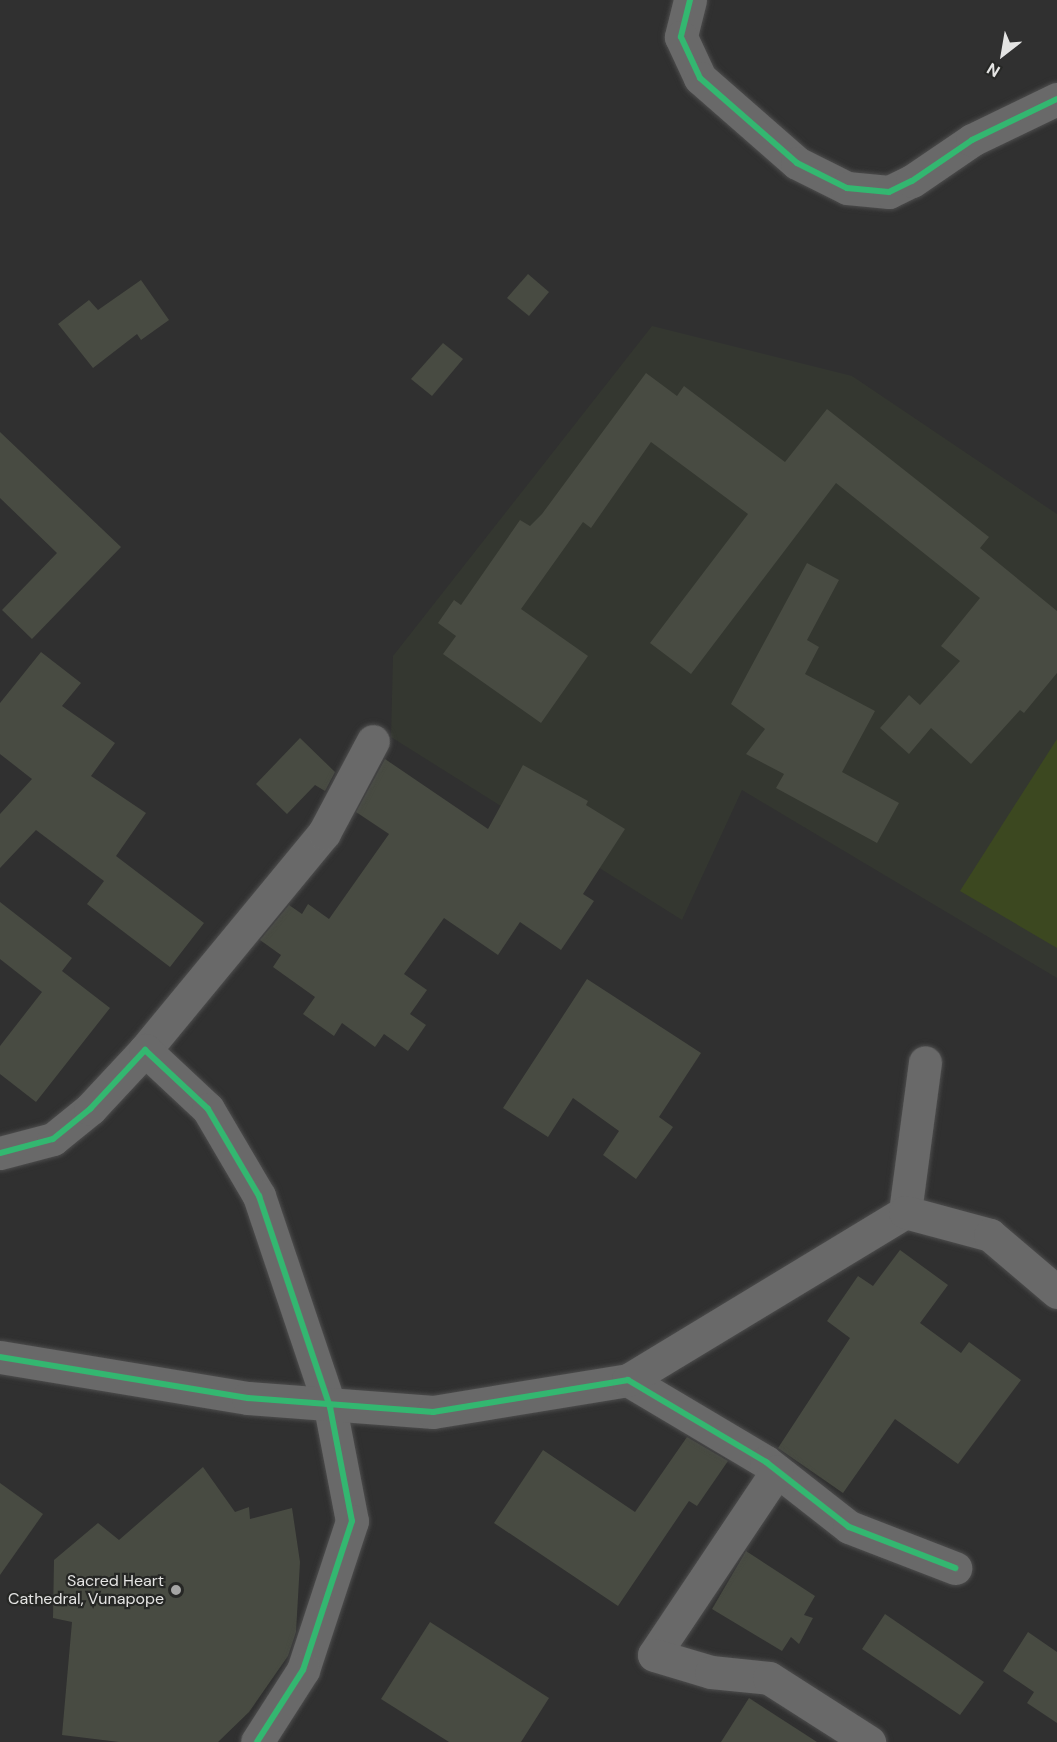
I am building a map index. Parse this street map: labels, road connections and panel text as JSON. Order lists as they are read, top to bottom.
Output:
{
  "places": ["Sacred Heart Cathedral, Vunapope"],
  "north": "bottom left"
}
